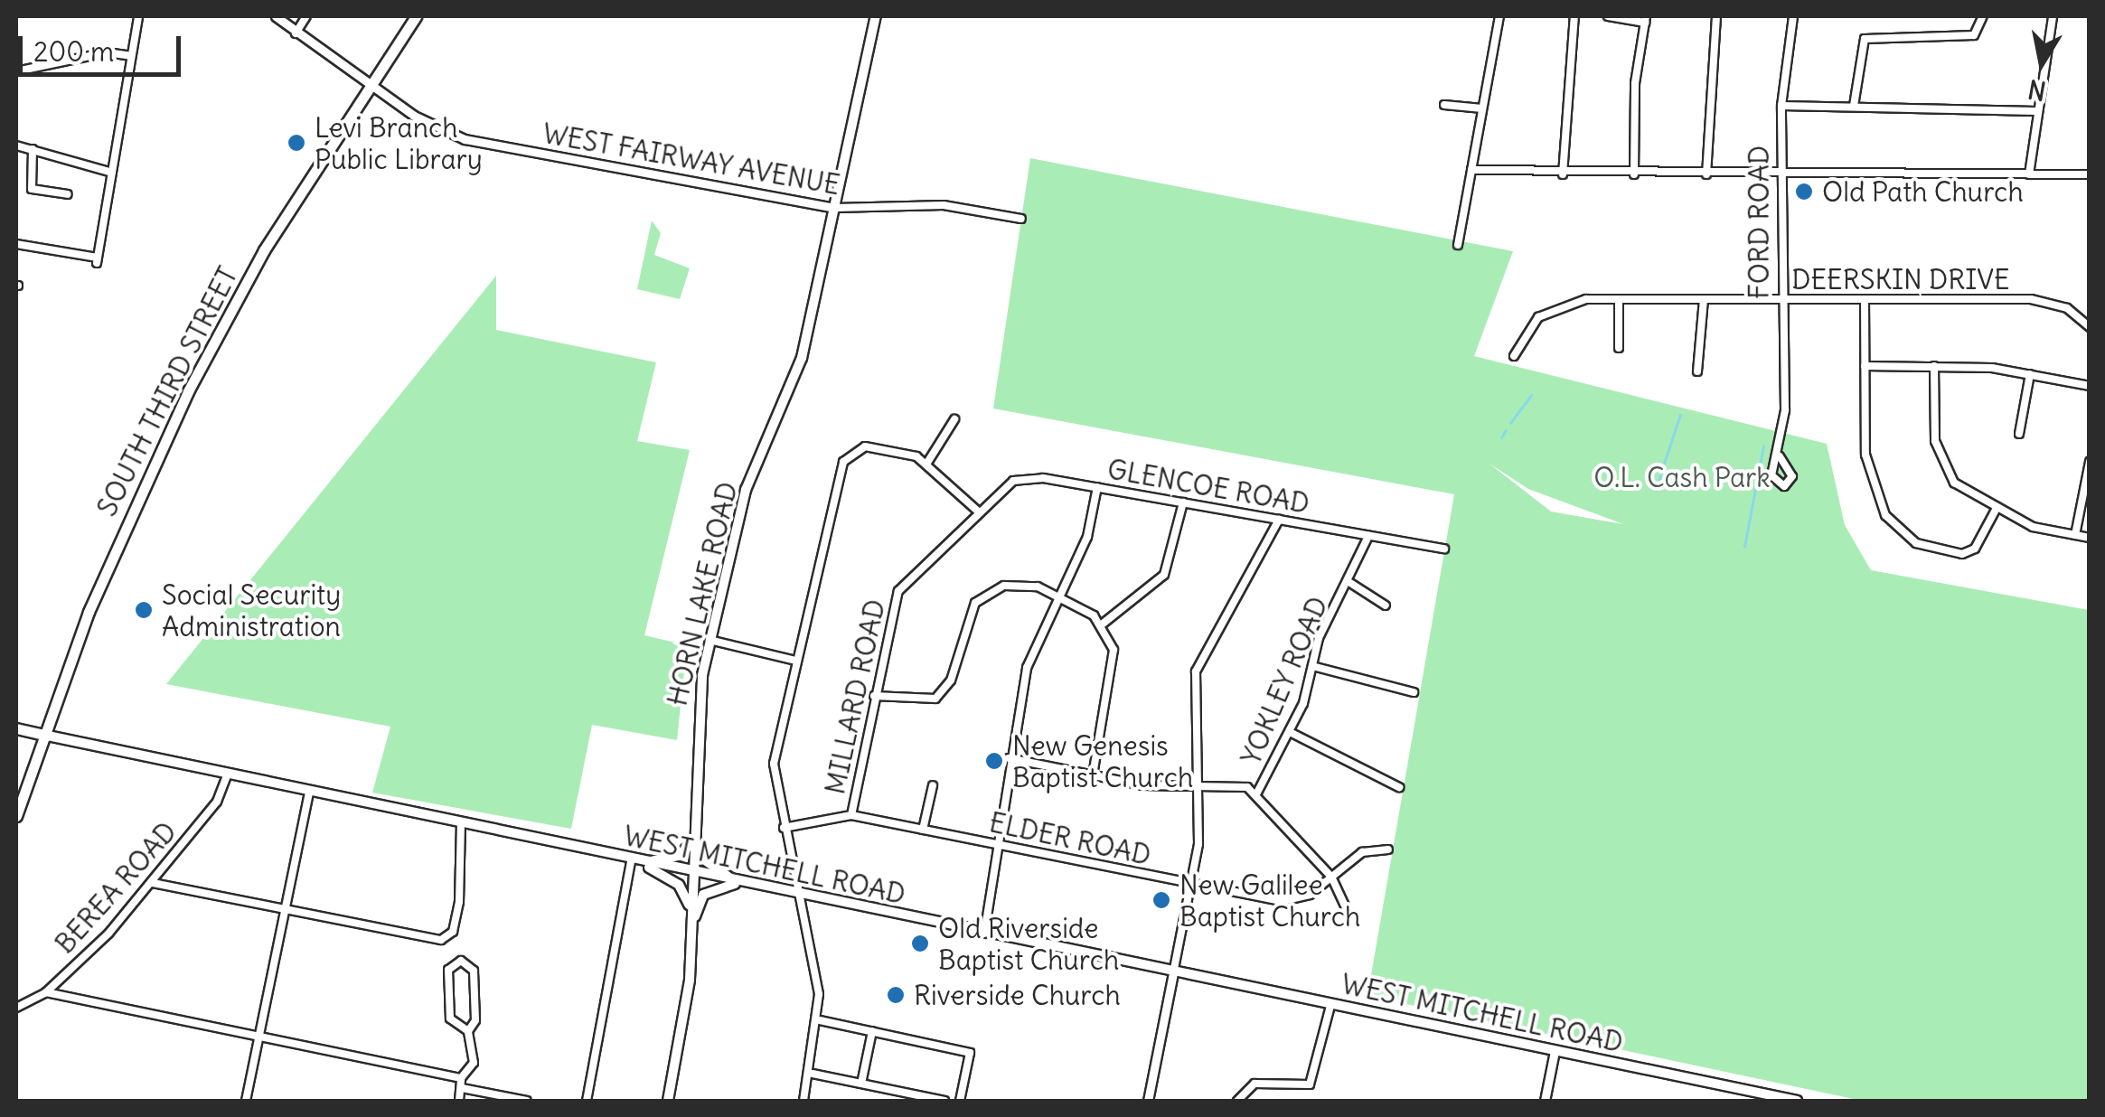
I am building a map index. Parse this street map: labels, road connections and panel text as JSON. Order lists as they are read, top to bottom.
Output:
{
  "streets": {
    "main road": ["SOUTH THIRD STREET", "HORN LAKE ROAD", "WEST MITCHELL ROAD"],
    "street": [
      "WEST FAIRWAY AVENUE",
      "FORD ROAD",
      "DEERSKIN DRIVE",
      "GLENCOE ROAD",
      "YOKLEY ROAD",
      "MILLARD ROAD",
      "ELDER ROAD",
      "BEREA ROAD"
    ]
  },
  "crossings": [
    ["WEST FAIRWAY AVENUE", "SOUTH THIRD STREET"],
    ["WEST FAIRWAY AVENUE", "HORN LAKE ROAD"],
    ["FORD ROAD", "DEERSKIN DRIVE"],
    ["SOUTH THIRD STREET", "WEST MITCHELL ROAD"],
    ["GLENCOE ROAD", "YOKLEY ROAD"],
    ["GLENCOE ROAD", "MILLARD ROAD"],
    ["HORN LAKE ROAD", "WEST MITCHELL ROAD"],
    ["MILLARD ROAD", "ELDER ROAD"],
    ["WEST MITCHELL ROAD", "BEREA ROAD"]
  ],
  "parks": ["O.L. Cash Park"],
  "places": [
    "Levi Branch Public Library",
    "Old Path Church",
    "Social Security Administration",
    "New Genesis Baptist Church",
    "New Galilee Baptist Church",
    "Old Riverside Baptist Church",
    "Riverside Church"
  ],
  "scale_bar": "200 m",
  "north": "bottom"
}
